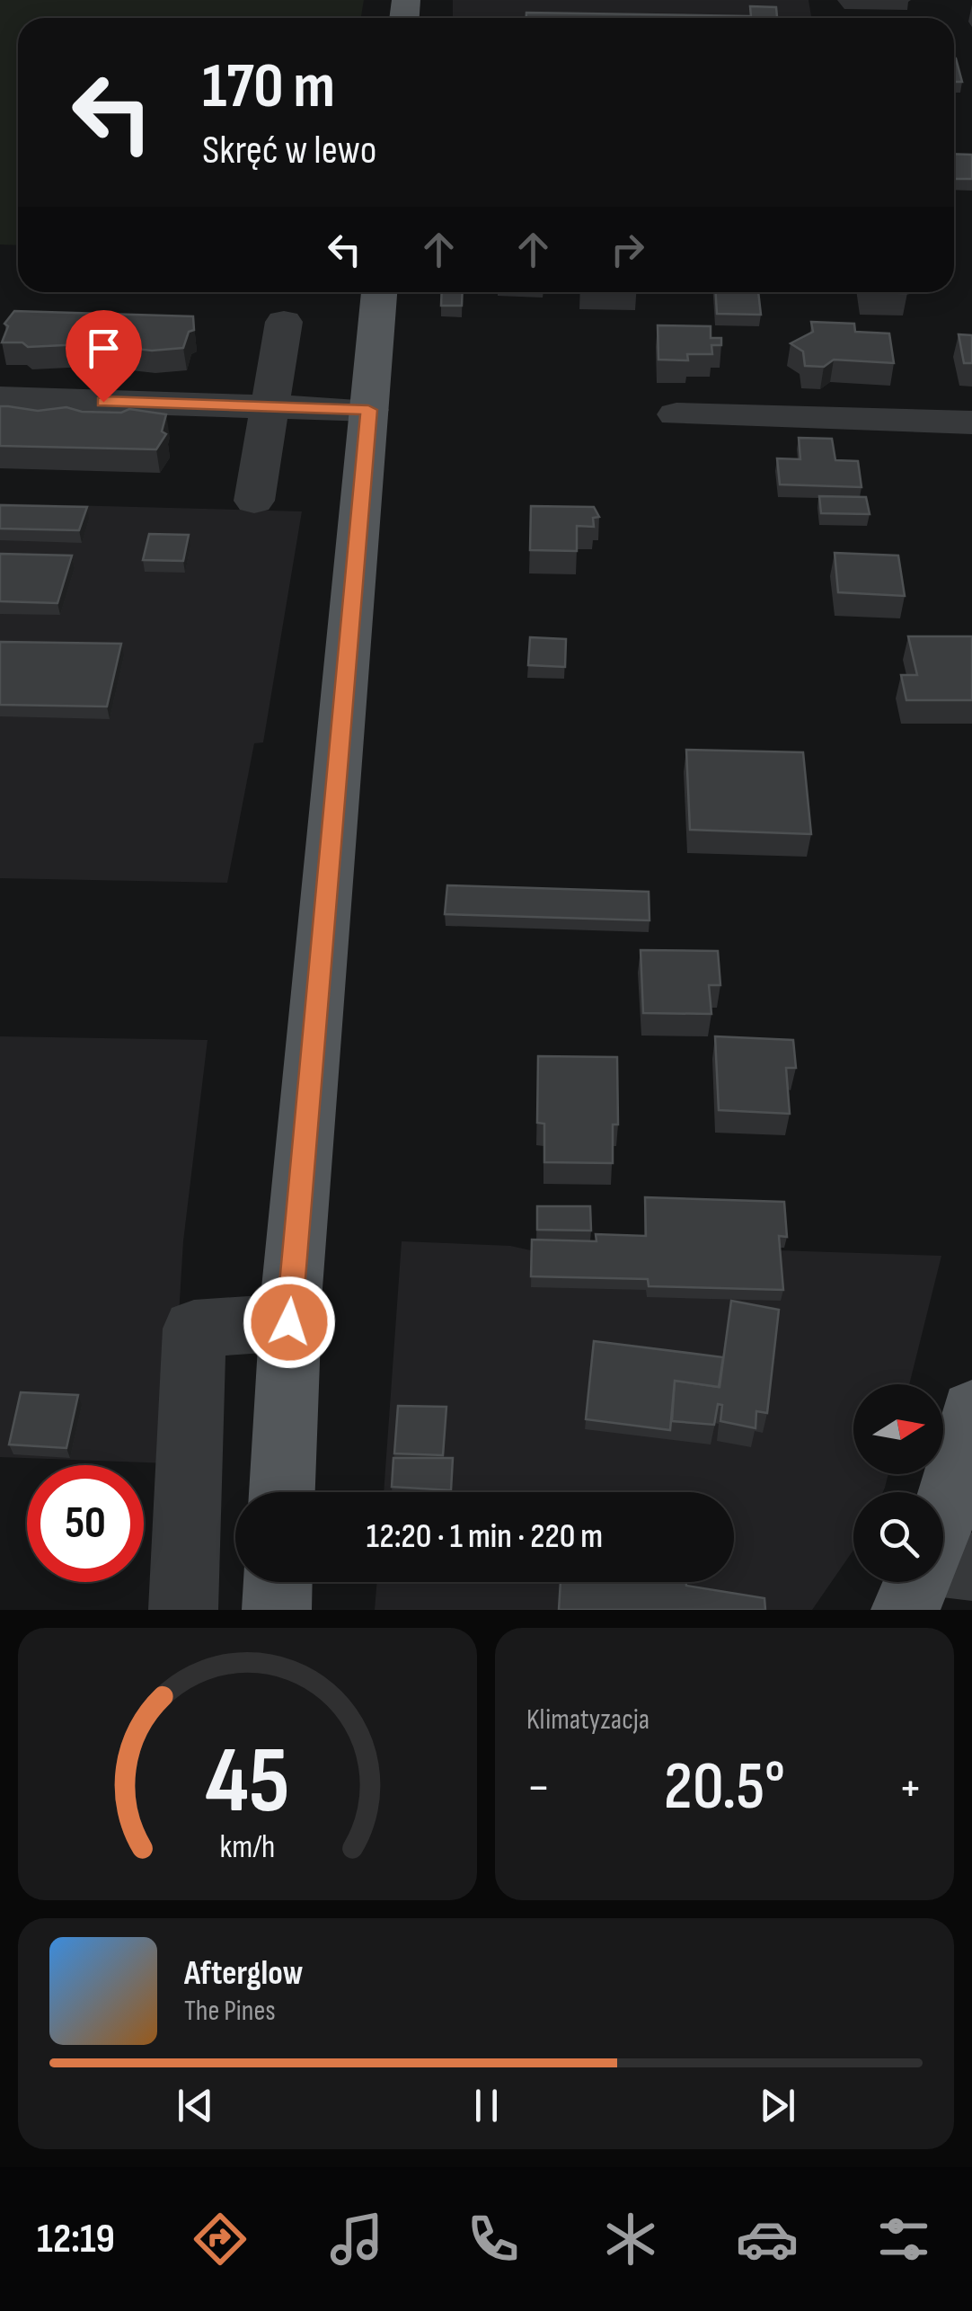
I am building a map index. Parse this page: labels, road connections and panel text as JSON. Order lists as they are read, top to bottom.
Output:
{
  "north": "right",
  "page": {
    "turn": ["170 m", "Skręć w lewo"],
    "limit": "50",
    "trip": "12:20 · 1 min · 220 m",
    "tile": "Klimatyzacja",
    "heat": ["−", "20.5°", "+"],
    "song": ["Afterglow", "The Pines"],
    "tabs": "12:19",
    "gauge": ["45", "km/h"]
  }
}
